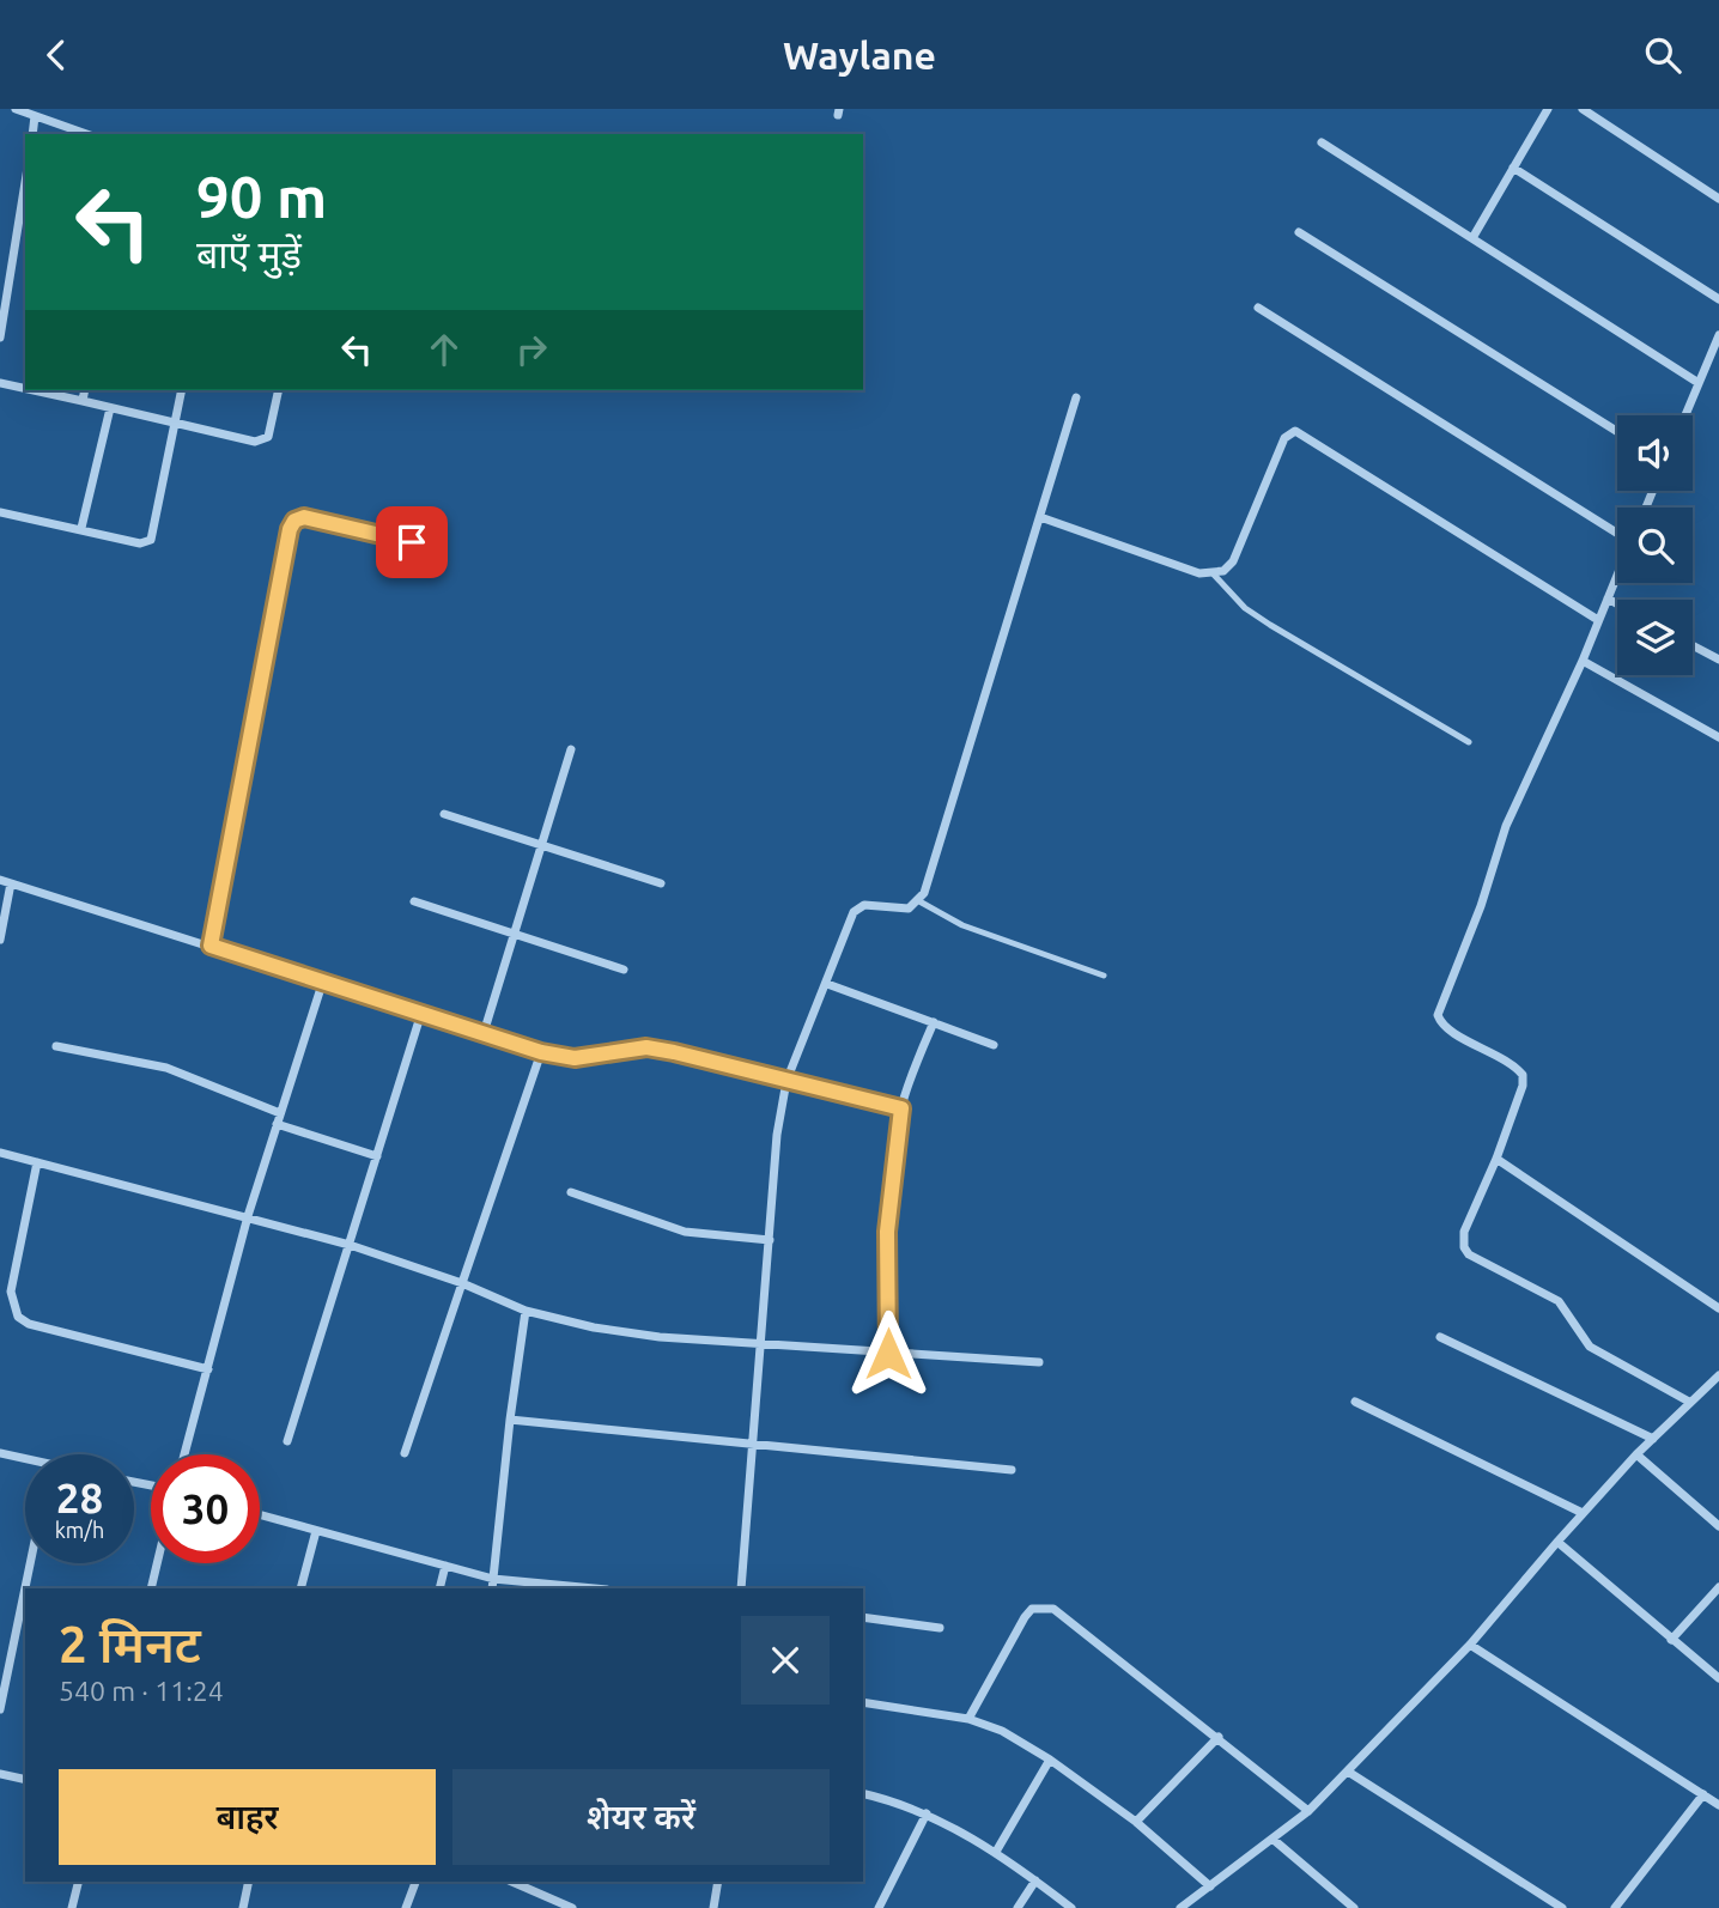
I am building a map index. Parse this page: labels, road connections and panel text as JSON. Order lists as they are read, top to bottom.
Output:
{
  "page": {
    "header": "Waylane",
    "turn": ["90 m", "बाएँ मुड़ें"],
    "speed": "28 km/h",
    "limit": "30",
    "heading": ["2 मिनट", "540 m · 11:24"],
    "buttons": ["बाहर", "शेयर करें"]
  }
}
